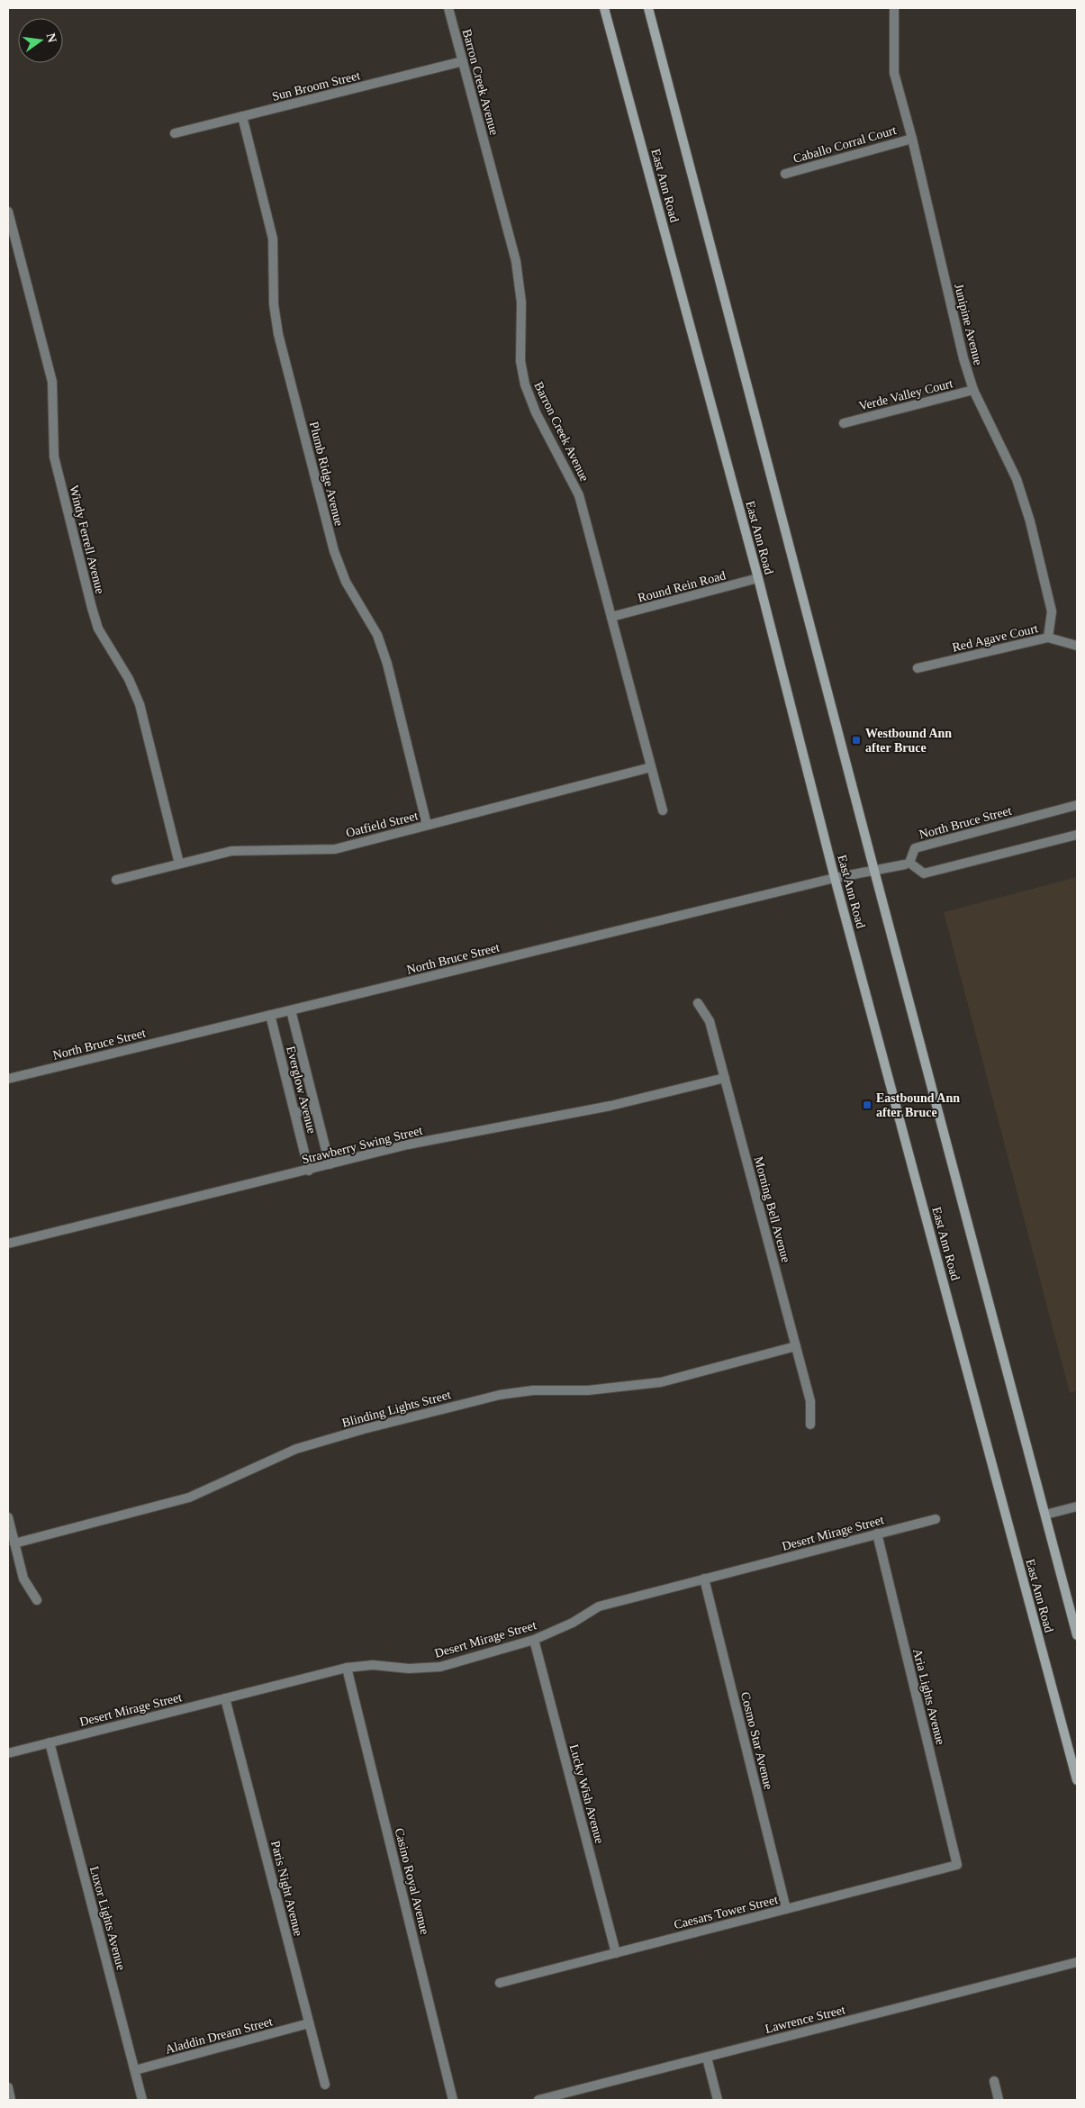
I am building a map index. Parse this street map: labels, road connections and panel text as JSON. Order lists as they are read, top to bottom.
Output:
{
  "streets": {
    "main road": ["East Ann Road"],
    "street": [
      "Barron Creek Avenue",
      "Sun Broom Street",
      "Caballo Corral Court",
      "Junipine Avenue",
      "Verde Valley Court",
      "Plumb Ridge Avenue",
      "Windy Ferrell Avenue",
      "Round Rein Road",
      "Red Agave Court",
      "North Bruce Street",
      "Oatfield Street",
      "Everglow Avenue",
      "Strawberry Swing Street",
      "Morning Bell Avenue",
      "Blinding Lights Street",
      "Desert Mirage Street",
      "Aria Lights Avenue",
      "Cosmo Star Avenue",
      "Lucky Wish Avenue",
      "Casino Royal Avenue",
      "Paris Night Avenue",
      "Caesars Tower Street",
      "Luxor Lights Avenue",
      "Lawrence Street",
      "Aladdin Dream Street"
    ]
  },
  "crossings": [
    ["Barron Creek Avenue", "Sun Broom Street"],
    ["Barron Creek Avenue", "Round Rein Road"],
    ["Barron Creek Avenue", "Oatfield Street"],
    ["Sun Broom Street", "Plumb Ridge Avenue"],
    ["Caballo Corral Court", "Junipine Avenue"],
    ["East Ann Road", "Round Rein Road"],
    ["East Ann Road", "North Bruce Street"],
    ["Junipine Avenue", "Verde Valley Court"],
    ["Junipine Avenue", "Red Agave Court"],
    ["Plumb Ridge Avenue", "Oatfield Street"],
    ["Windy Ferrell Avenue", "Oatfield Street"],
    ["North Bruce Street", "Everglow Avenue"],
    ["Everglow Avenue", "Strawberry Swing Street"],
    ["Strawberry Swing Street", "Morning Bell Avenue"],
    ["Morning Bell Avenue", "Blinding Lights Street"],
    ["Desert Mirage Street", "Aria Lights Avenue"],
    ["Desert Mirage Street", "Cosmo Star Avenue"],
    ["Desert Mirage Street", "Lucky Wish Avenue"],
    ["Desert Mirage Street", "Casino Royal Avenue"],
    ["Desert Mirage Street", "Paris Night Avenue"],
    ["Desert Mirage Street", "Luxor Lights Avenue"],
    ["Aria Lights Avenue", "Caesars Tower Street"],
    ["Cosmo Star Avenue", "Caesars Tower Street"],
    ["Lucky Wish Avenue", "Caesars Tower Street"],
    ["Paris Night Avenue", "Aladdin Dream Street"],
    ["Luxor Lights Avenue", "Aladdin Dream Street"]
  ],
  "places": {
    "transit": ["Westbound Ann after Bruce", "Eastbound Ann after Bruce"]
  },
  "north": "right"
}
